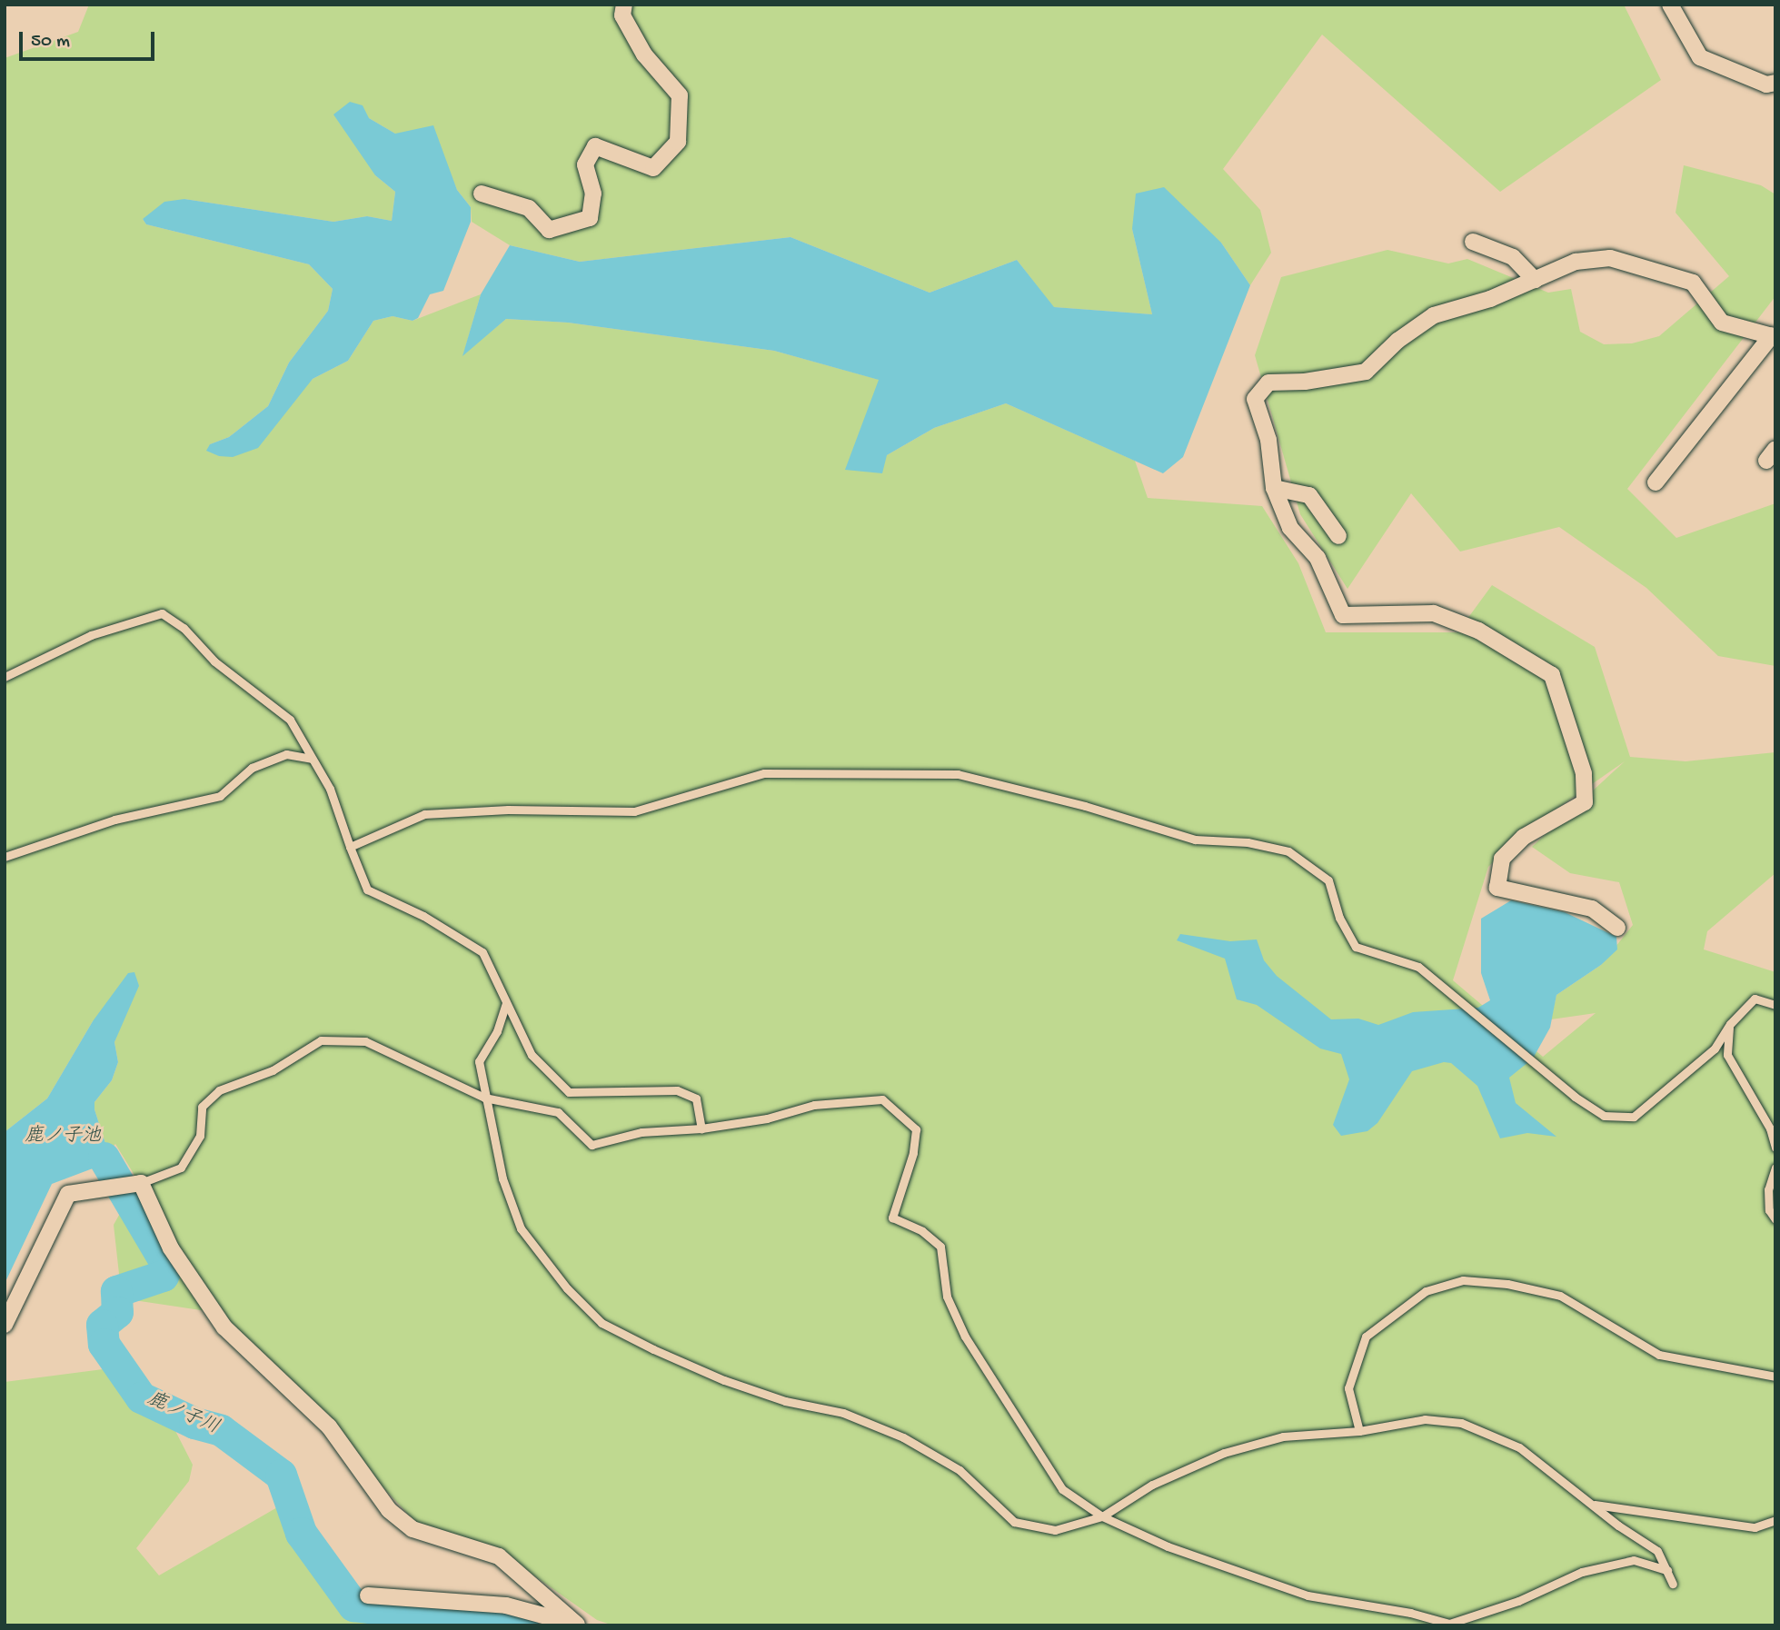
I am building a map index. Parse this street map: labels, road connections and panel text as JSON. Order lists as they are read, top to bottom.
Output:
{
  "water": ["鹿ノ子池", "鹿ノ子川"],
  "scale_bar": "50 m"
}
